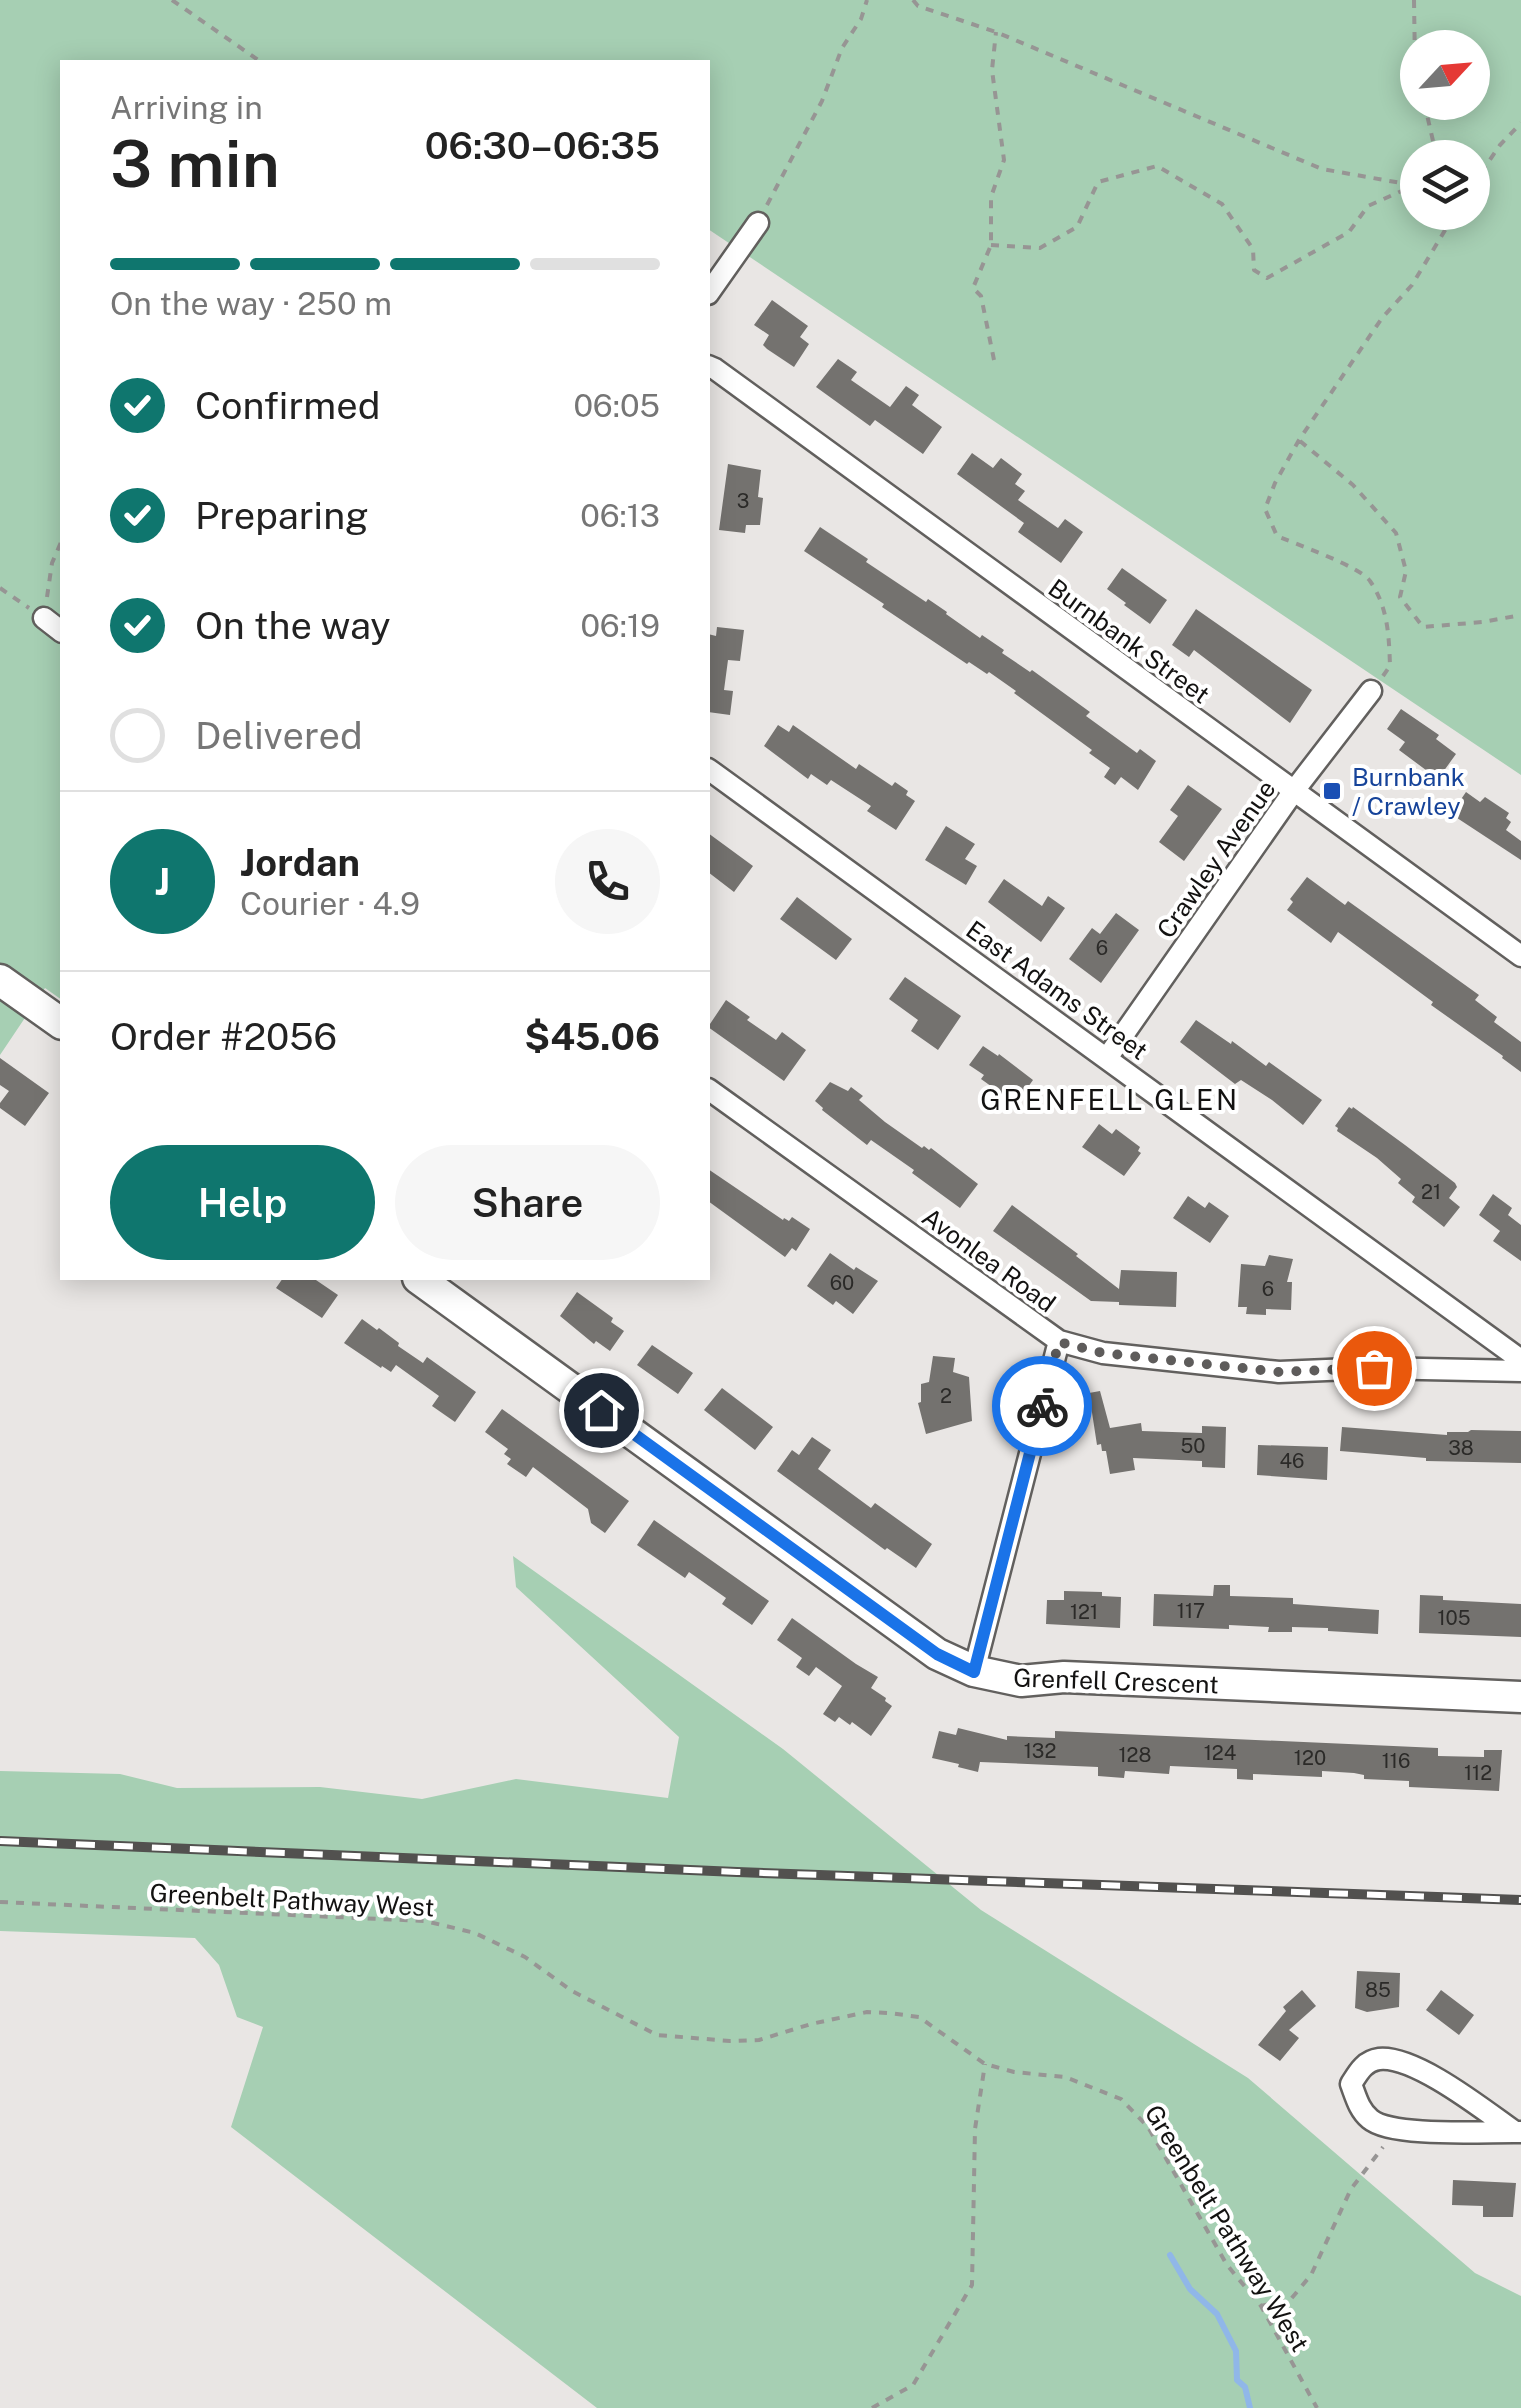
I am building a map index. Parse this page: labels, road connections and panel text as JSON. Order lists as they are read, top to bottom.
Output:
{
  "streets": {
    "street": [
      "Burnbank Street",
      "Crawley Avenue",
      "East Adams Street",
      "Avonlea Road",
      "Grenfell Crescent"
    ],
    "path": ["Greenbelt Pathway West"]
  },
  "crossings": [
    ["Burnbank Street", "Crawley Avenue"],
    ["Crawley Avenue", "East Adams Street"]
  ],
  "districts": ["GRENFELL GLEN"],
  "places": {
    "transit": ["Burnbank / Crawley"]
  },
  "house_numbers": [
    "3",
    "6",
    "21",
    "60",
    "6",
    "2",
    "50",
    "38",
    "46",
    "117",
    "121",
    "105",
    "132",
    "124",
    "128",
    "120",
    "116",
    "112",
    "85"
  ],
  "north": "top right",
  "page": {
    "heading": ["3 min", "Arriving in", "06:30–06:35"],
    "panel": [
      "Jordan",
      "Courier · 4.9",
      "Order #2056",
      "$45.06"
    ],
    "bar": "On the way · 250 m",
    "list": [
      ["Confirmed", "06:05"],
      ["Preparing", "06:13"],
      ["On the way", "06:19"],
      "Delivered"
    ],
    "round": "J",
    "buttons": ["Help", "Share"]
  }
}
